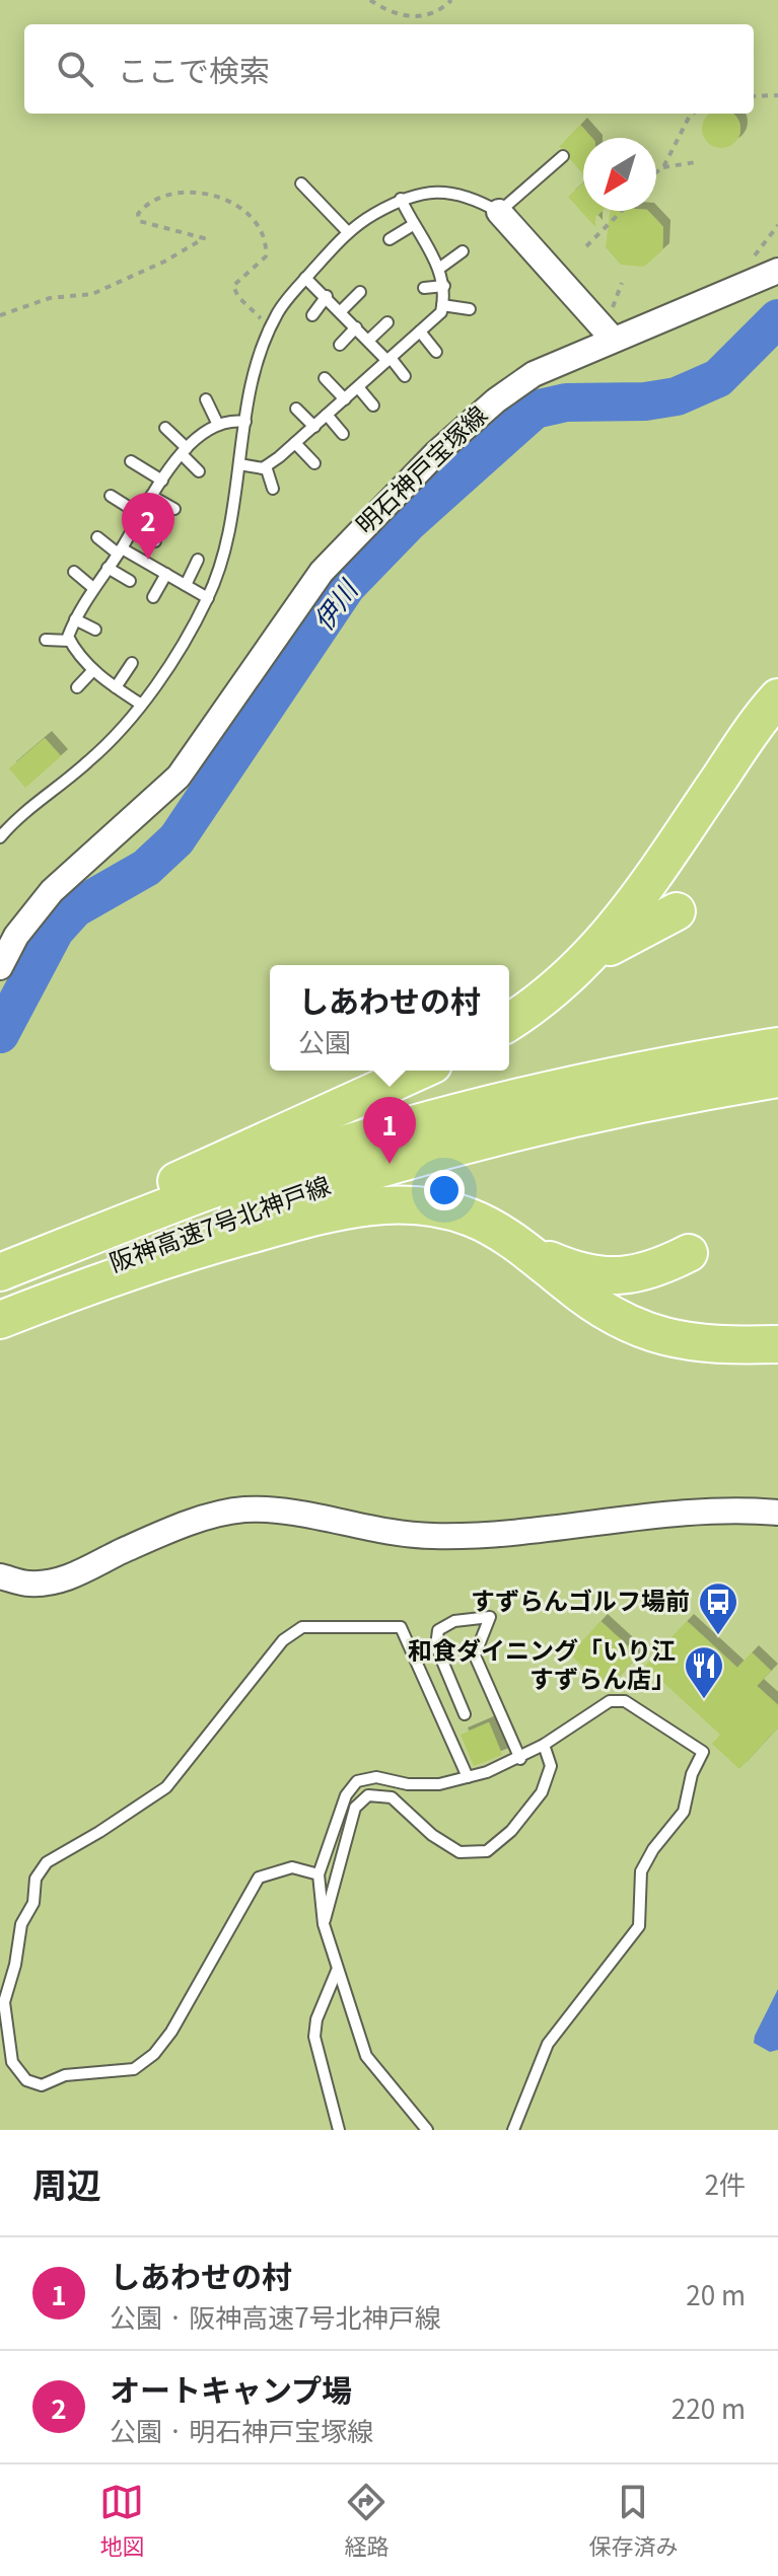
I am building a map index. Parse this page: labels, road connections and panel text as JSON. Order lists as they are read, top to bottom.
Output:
{
  "streets": {
    "highway": ["阪神高速7号北神戸線"],
    "street": ["明石神戸宝塚線"]
  },
  "water": ["伊川"],
  "places": {
    "bus stop": ["すずらんゴルフ場前"],
    "restaurant": ["和食ダイニング「いり江 すずらん店」"]
  },
  "north": "bottom left",
  "page": {
    "search": "ここで検索",
    "pins": ["2", "1"],
    "popup": ["しあわせの村", "公園"],
    "heading": ["周辺", "2件"],
    "list": [
      {
        "mark": "1",
        "name": "しあわせの村",
        "note": "公園 · 阪神高速7号北神戸線",
        "value": "20 m"
      },
      {
        "mark": "2",
        "name": "オートキャンプ場",
        "note": "公園 · 明石神戸宝塚線",
        "value": "220 m"
      }
    ],
    "nav": ["地図", "経路", "保存済み"]
  }
}
